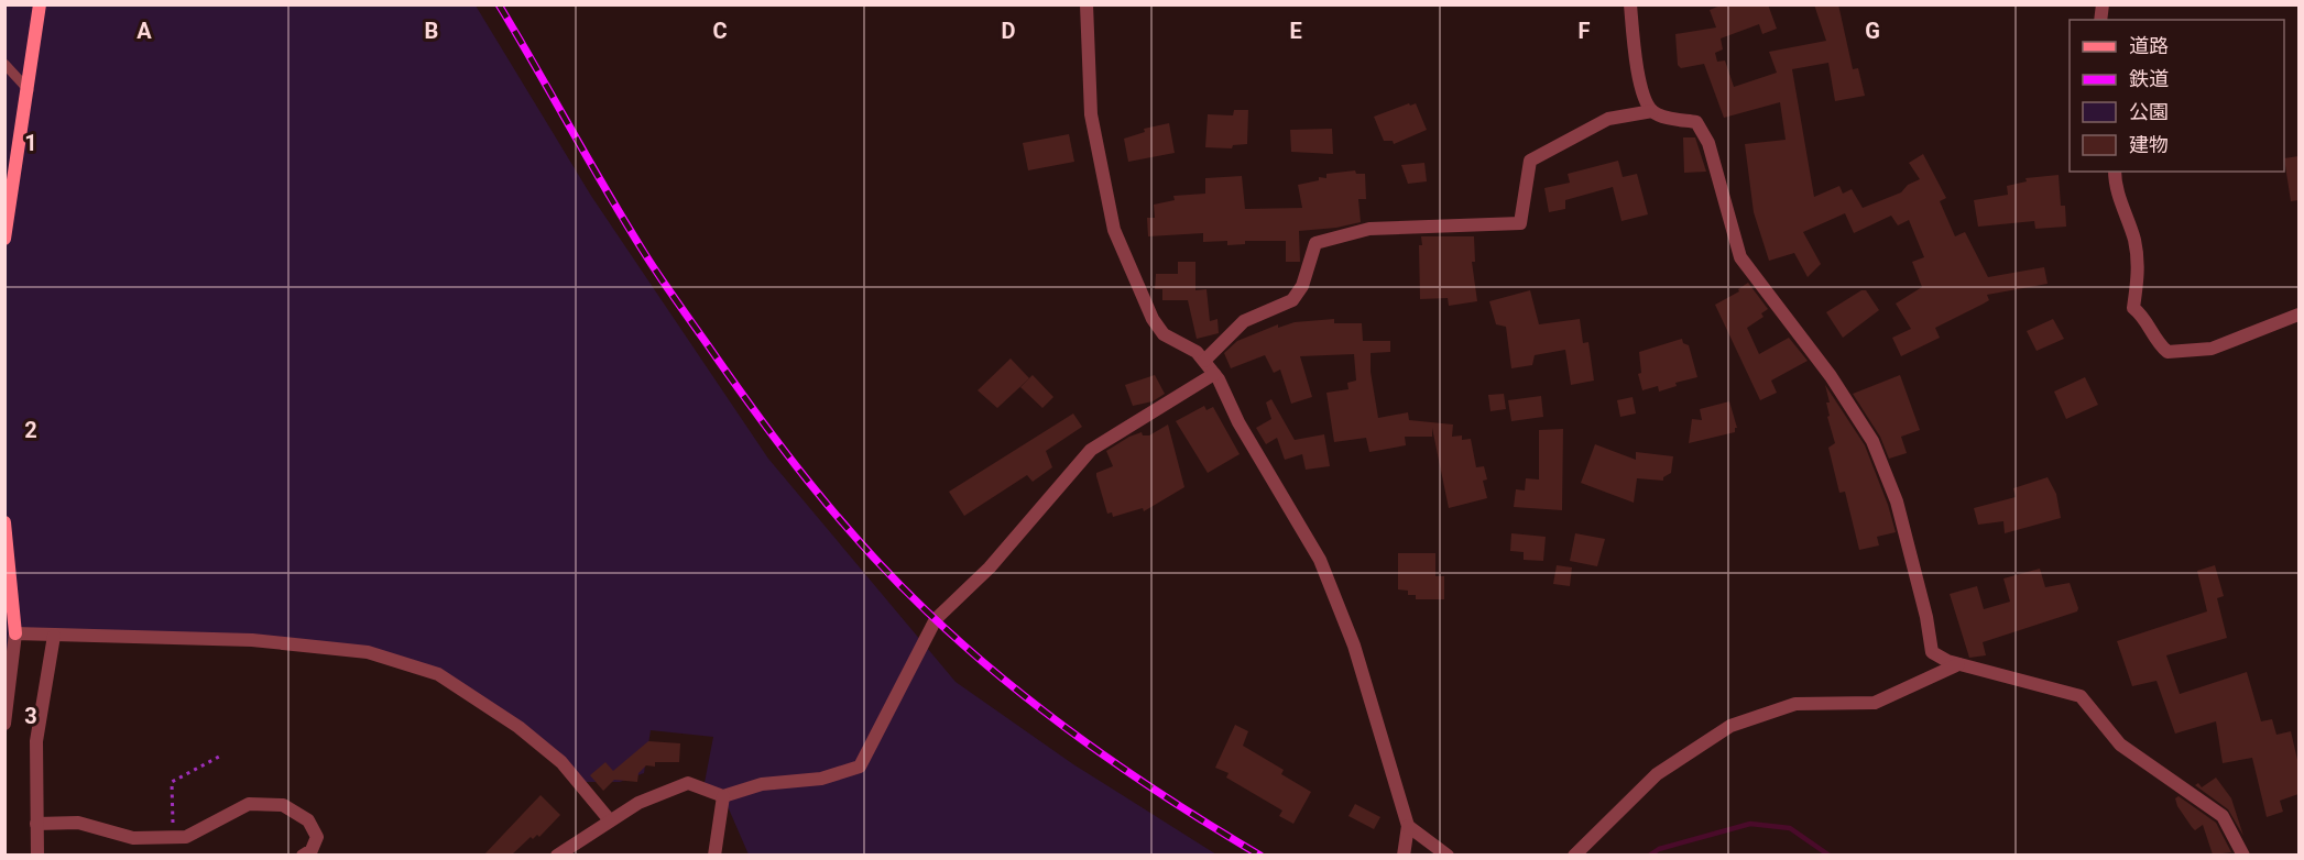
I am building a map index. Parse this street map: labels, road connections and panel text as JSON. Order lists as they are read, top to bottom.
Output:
{
  "legend": [
    "道路",
    "鉄道",
    "公園",
    "建物"
  ],
  "grid": {
    "columns": [
      "A",
      "B",
      "C",
      "D",
      "E",
      "F",
      "G"
    ],
    "rows": ["1", "2", "3"]
  }
}
